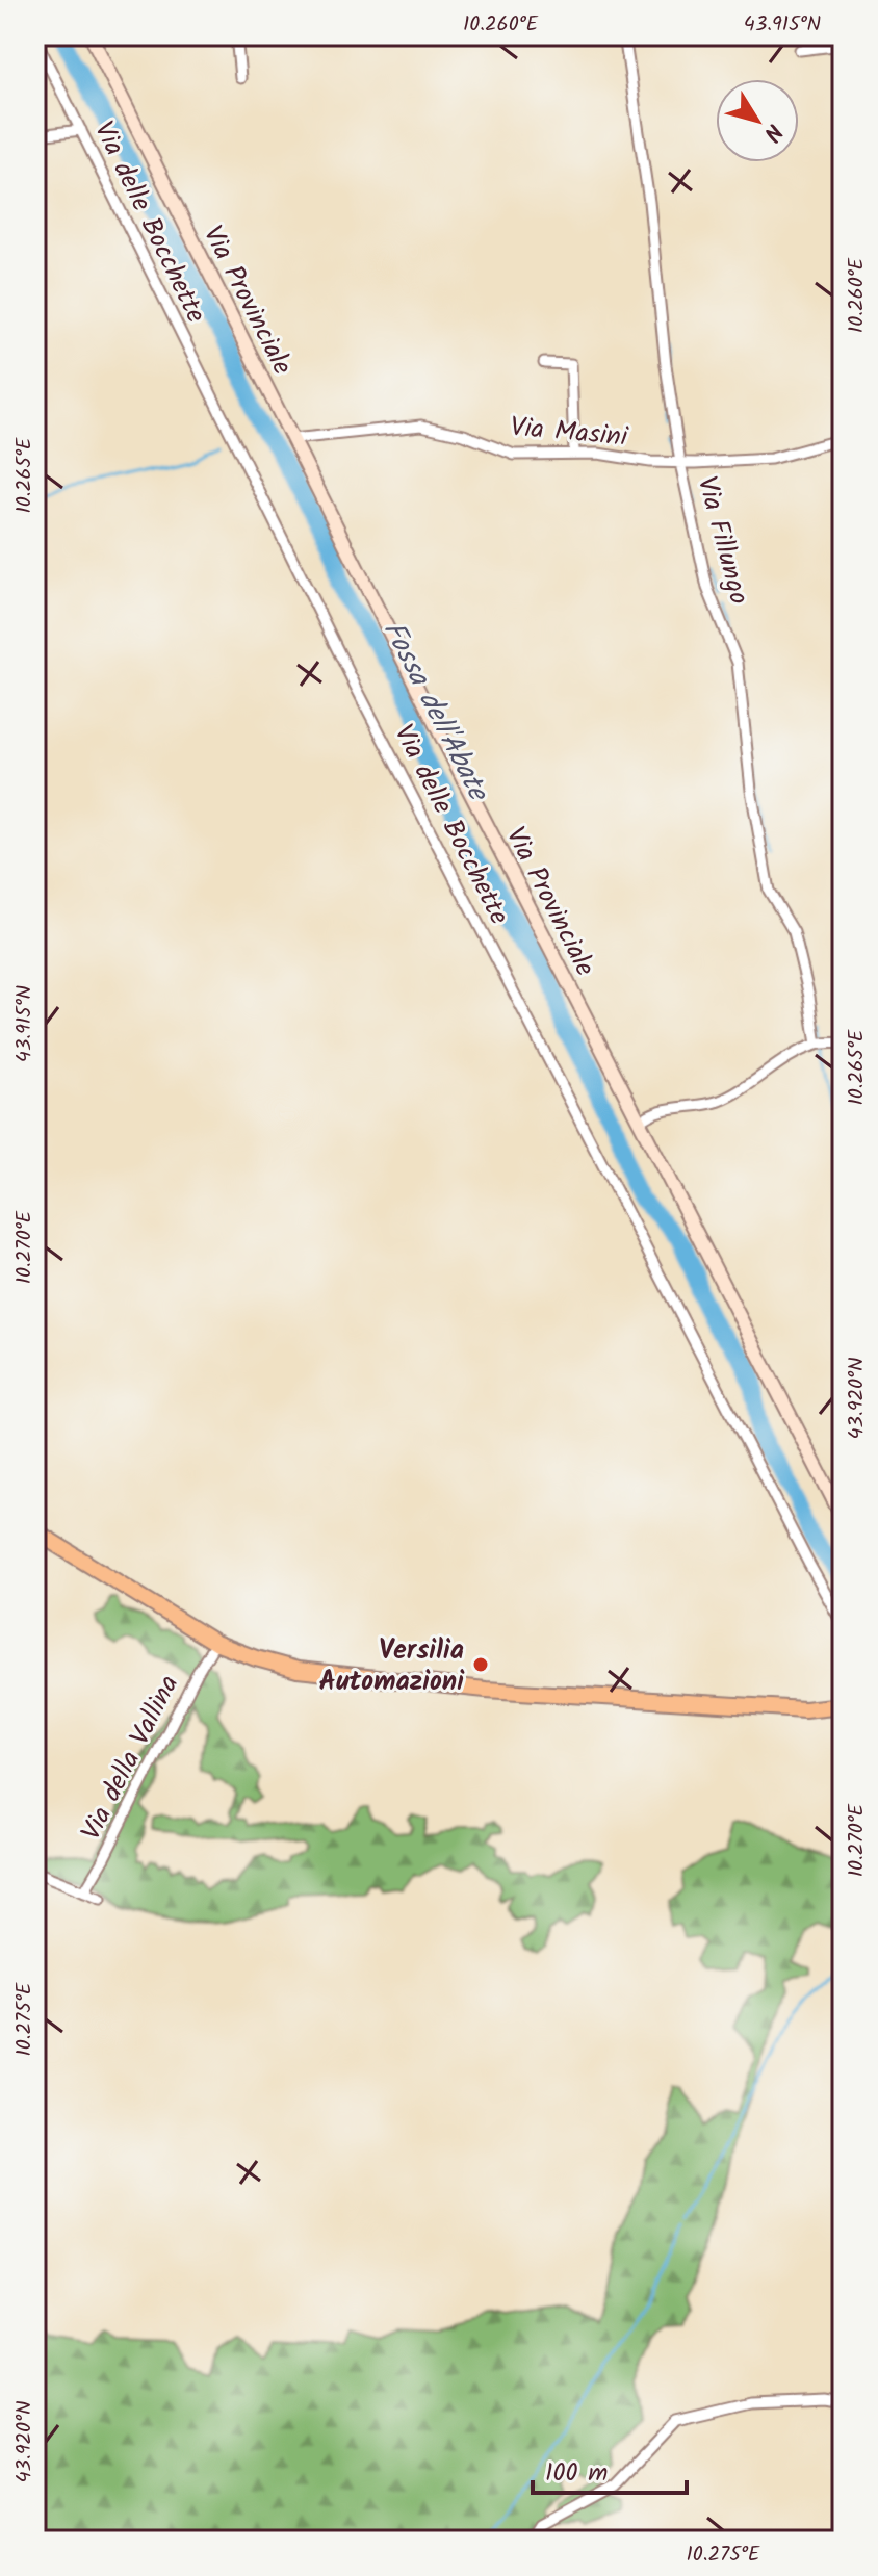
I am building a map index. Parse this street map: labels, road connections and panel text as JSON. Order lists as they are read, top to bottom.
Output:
{
  "streets": {
    "main road": ["Via Provinciale"],
    "street": [
      "Via delle Bocchette",
      "Via Masini",
      "Via Fillungo",
      "Via della Vallina"
    ]
  },
  "crossings": [
    ["Via Provinciale", "Via Masini"],
    ["Via Masini", "Via Fillungo"]
  ],
  "water": ["Fossa dell'Abate"],
  "places": ["Versilia Automazioni"],
  "scale_bar": "100 m",
  "north": "bottom right",
  "coordinates": [
    "10.260°E",
    "43.915°N",
    "10.265°E",
    "10.270°E",
    "43.920°N",
    "10.275°E"
  ]
}
